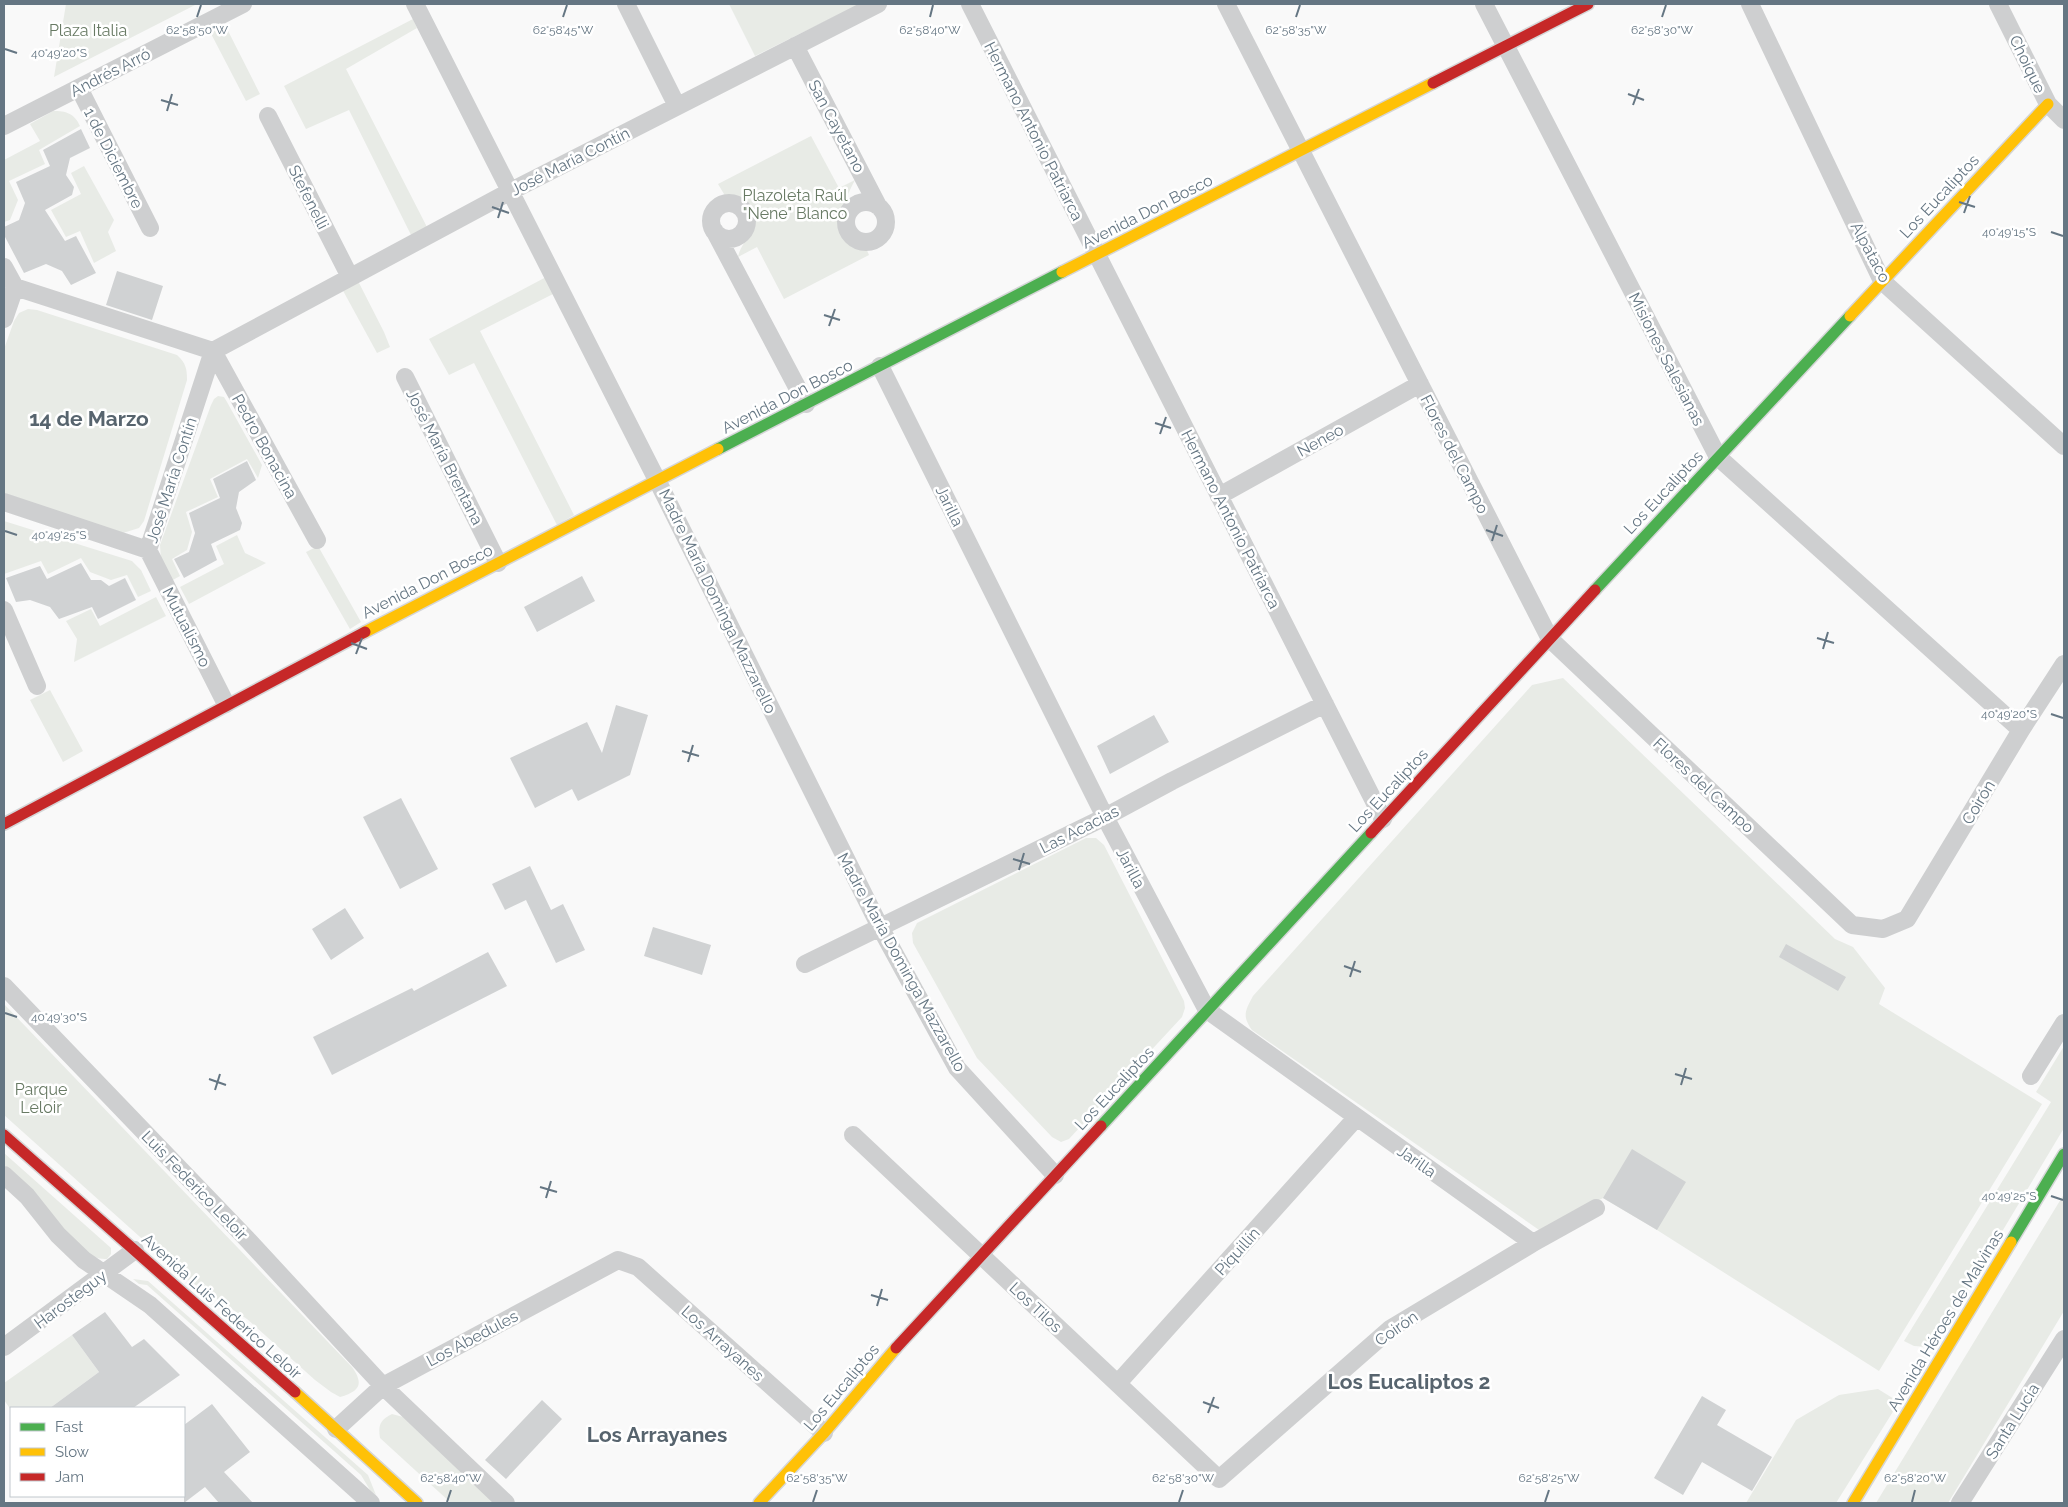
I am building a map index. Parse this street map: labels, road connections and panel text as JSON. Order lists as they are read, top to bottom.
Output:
{
  "streets": {
    "main road": [
      "Los Eucaliptos",
      "Avenida Don Bosco",
      "Avenida Luis Federico Leloir",
      "Avenida Héroes de Malvinas"
    ],
    "street": [
      "Choique",
      "Andrés Arró",
      "San Cayetano",
      "Hermano Antonio Patriarca",
      "1 de Diciembre",
      "José María Contín",
      "Stefenelli",
      "Alpataco",
      "Misiones Salesianas",
      "Neneo",
      "Pedro Bonacina",
      "Flores del Campo",
      "José María Brentana",
      "Jarilla",
      "Madre María Dominga Mazzarello",
      "Mutualismo",
      "Coirón",
      "Las Acacias",
      "Luis Federico Leloir",
      "Piquillín",
      "Harosteguy",
      "Los Tilos",
      "Los Abedules",
      "Los Arrayanes",
      "Santa Lucía"
    ]
  },
  "crossings": [
    ["Choique", "Los Eucaliptos"],
    ["Andrés Arró", "1 de Diciembre"],
    ["San Cayetano", "José María Contín"],
    ["Hermano Antonio Patriarca", "Los Eucaliptos"],
    ["Hermano Antonio Patriarca", "Avenida Don Bosco"],
    ["Hermano Antonio Patriarca", "Neneo"],
    ["Hermano Antonio Patriarca", "Las Acacias"],
    ["José María Contín", "Stefenelli"],
    ["José María Contín", "Pedro Bonacina"],
    ["José María Contín", "Madre María Dominga Mazzarello"],
    ["José María Contín", "Mutualismo"],
    ["Los Eucaliptos", "Alpataco"],
    ["Los Eucaliptos", "Misiones Salesianas"],
    ["Los Eucaliptos", "Flores del Campo"],
    ["Los Eucaliptos", "Jarilla"],
    ["Los Eucaliptos", "Madre María Dominga Mazzarello"],
    ["Los Eucaliptos", "Los Tilos"],
    ["Los Eucaliptos", "Los Arrayanes"],
    ["Avenida Don Bosco", "Misiones Salesianas"],
    ["Avenida Don Bosco", "Flores del Campo"],
    ["Avenida Don Bosco", "José María Brentana"],
    ["Avenida Don Bosco", "Jarilla"],
    ["Avenida Don Bosco", "Madre María Dominga Mazzarello"],
    ["Avenida Don Bosco", "Mutualismo"],
    ["Misiones Salesianas", "Coirón"],
    ["Neneo", "Flores del Campo"],
    ["Flores del Campo", "Coirón"],
    ["Jarilla", "Coirón"],
    ["Jarilla", "Las Acacias"],
    ["Jarilla", "Piquillín"],
    ["Madre María Dominga Mazzarello", "Las Acacias"],
    ["Coirón", "Los Tilos"],
    ["Luis Federico Leloir", "Los Abedules"],
    ["Piquillín", "Los Tilos"],
    ["Harosteguy", "Avenida Luis Federico Leloir"],
    ["Avenida Luis Federico Leloir", "Los Abedules"],
    ["Los Abedules", "Los Arrayanes"]
  ],
  "districts": ["14 de Marzo", "Los Eucaliptos 2", "Los Arrayanes"],
  "parks": ["Plaza Italia", "Plazoleta Raúl \"Nene\" Blanco", "Parque Leloir"],
  "legend": ["Fast", "Slow", "Jam"],
  "coordinates": [
    "62°58'50\"W",
    "62°58'45\"W",
    "62°58'40\"W",
    "62°58'35\"W",
    "62°58'30\"W",
    "40°49'20\"S",
    "40°49'15\"S",
    "40°49'25\"S",
    "40°49'30\"S",
    "62°58'25\"W",
    "62°58'20\"W"
  ]
}
